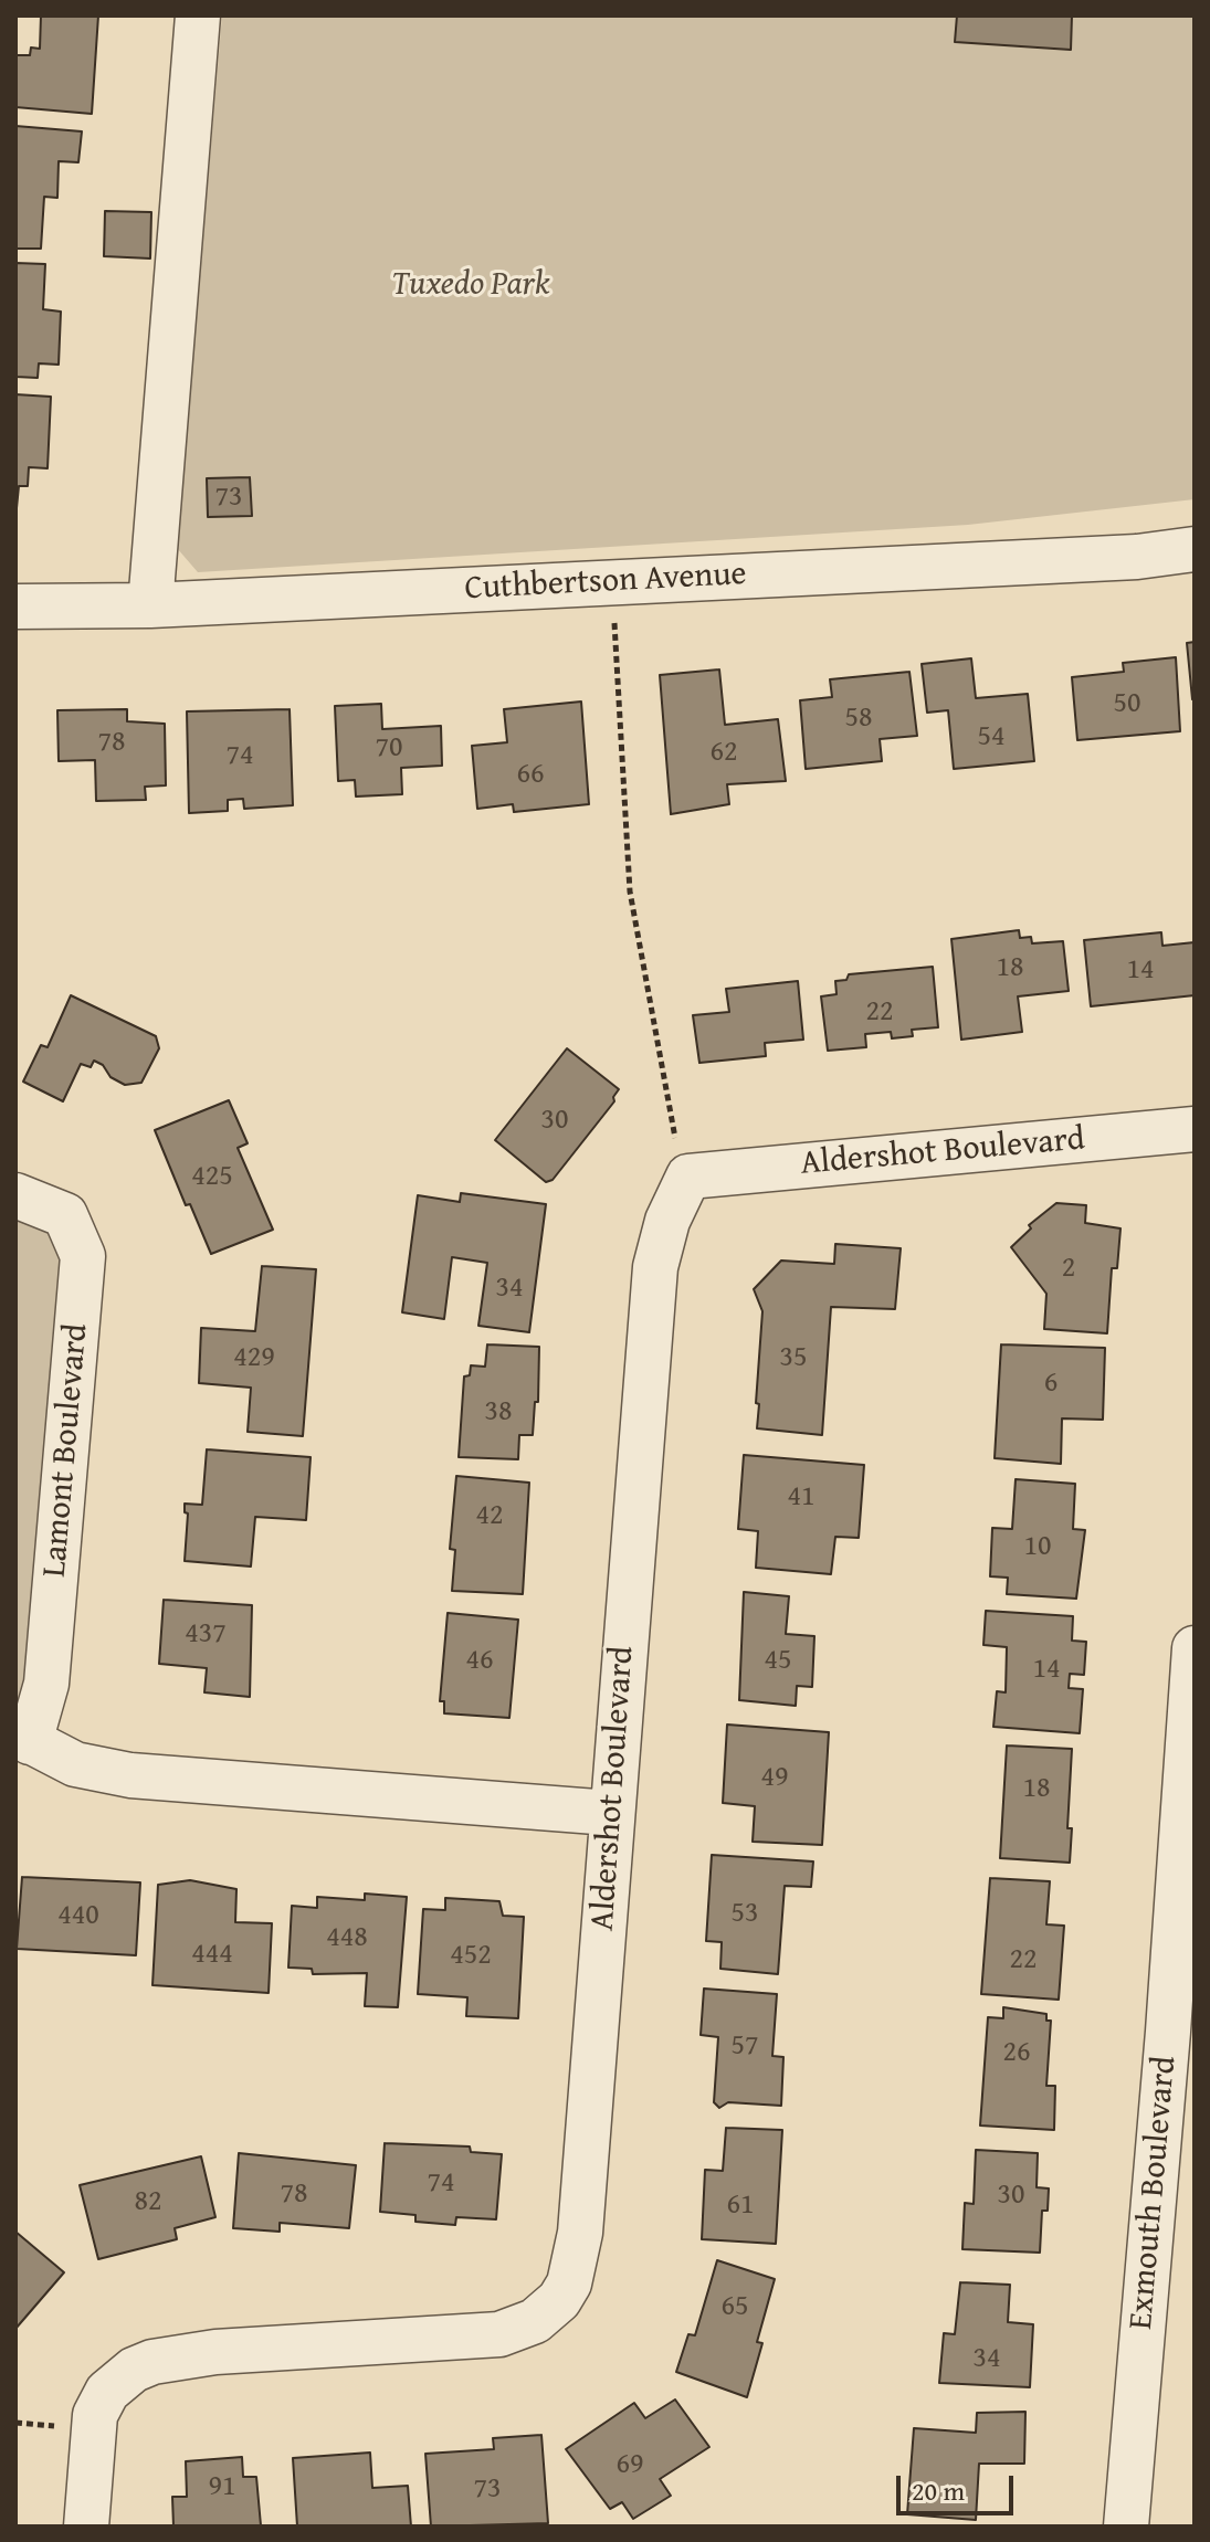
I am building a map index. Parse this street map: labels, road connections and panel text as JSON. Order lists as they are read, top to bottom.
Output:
{
  "streets": {
    "street": [
      "Cuthbertson Avenue",
      "Aldershot Boulevard",
      "Lamont Boulevard",
      "Exmouth Boulevard"
    ]
  },
  "crossings": [
    ["Aldershot Boulevard", "Lamont Boulevard"]
  ],
  "parks": ["Tuxedo Park"],
  "house_numbers": [
    "73",
    "50",
    "58",
    "54",
    "78",
    "70",
    "62",
    "74",
    "66",
    "18",
    "14",
    "22",
    "30",
    "425",
    "2",
    "34",
    "429",
    "35",
    "6",
    "38",
    "41",
    "42",
    "10",
    "437",
    "46",
    "45",
    "14",
    "49",
    "18",
    "53",
    "440",
    "448",
    "444",
    "452",
    "22",
    "57",
    "26",
    "74",
    "78",
    "30",
    "82",
    "61",
    "65",
    "34",
    "69",
    "91",
    "73"
  ],
  "scale_bar": "20 m"
}
